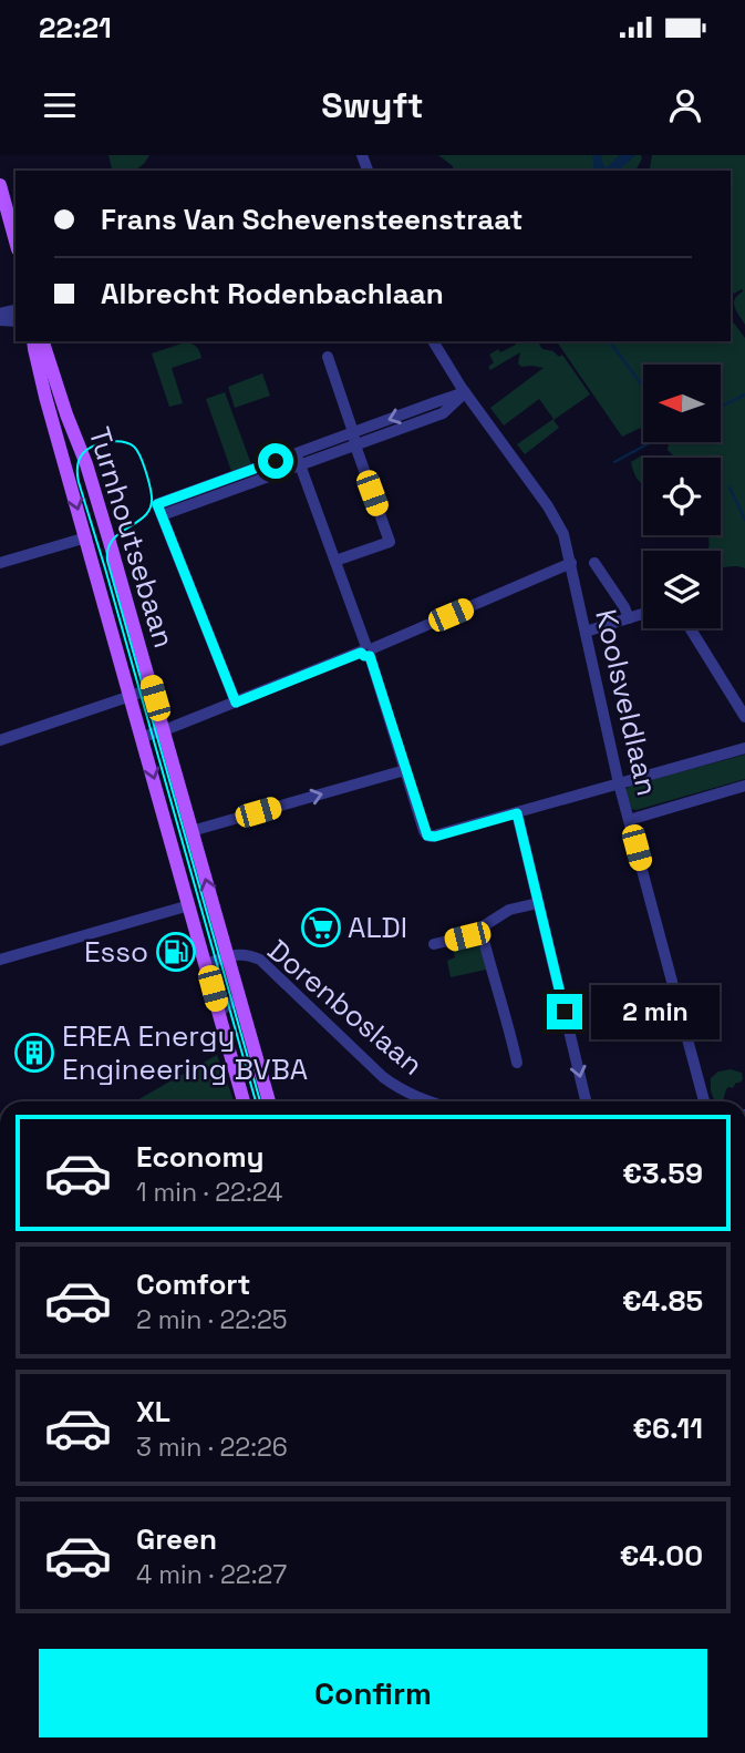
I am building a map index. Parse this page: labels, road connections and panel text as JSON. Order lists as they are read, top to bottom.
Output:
{
  "streets": {
    "main road": ["Turnhoutsebaan"],
    "street": ["Koolsveldlaan", "Dorenboslaan"]
  },
  "crossings": [
    ["Turnhoutsebaan", "Dorenboslaan"]
  ],
  "places": {
    "supermarket": ["ALDI"],
    "fuel station": ["Esso"],
    "building": ["EREA Energy Engineering BVBA"]
  },
  "north": "left",
  "page": {
    "status": "22:21",
    "header": "Swyft",
    "banner": ["Frans Van Schevensteenstraat", "Albrecht Rodenbachlaan"],
    "bubble": "2 min",
    "list": [
      {
        "name": "Economy",
        "note": "1 min · 22:24",
        "value": "€3.59"
      },
      {
        "name": "Comfort",
        "note": "2 min · 22:25",
        "value": "€4.85"
      },
      {
        "name": "XL",
        "note": "3 min · 22:26",
        "value": "€6.11"
      },
      {
        "name": "Green",
        "note": "4 min · 22:27",
        "value": "€4.00"
      }
    ],
    "buttons": "Confirm"
  }
}
